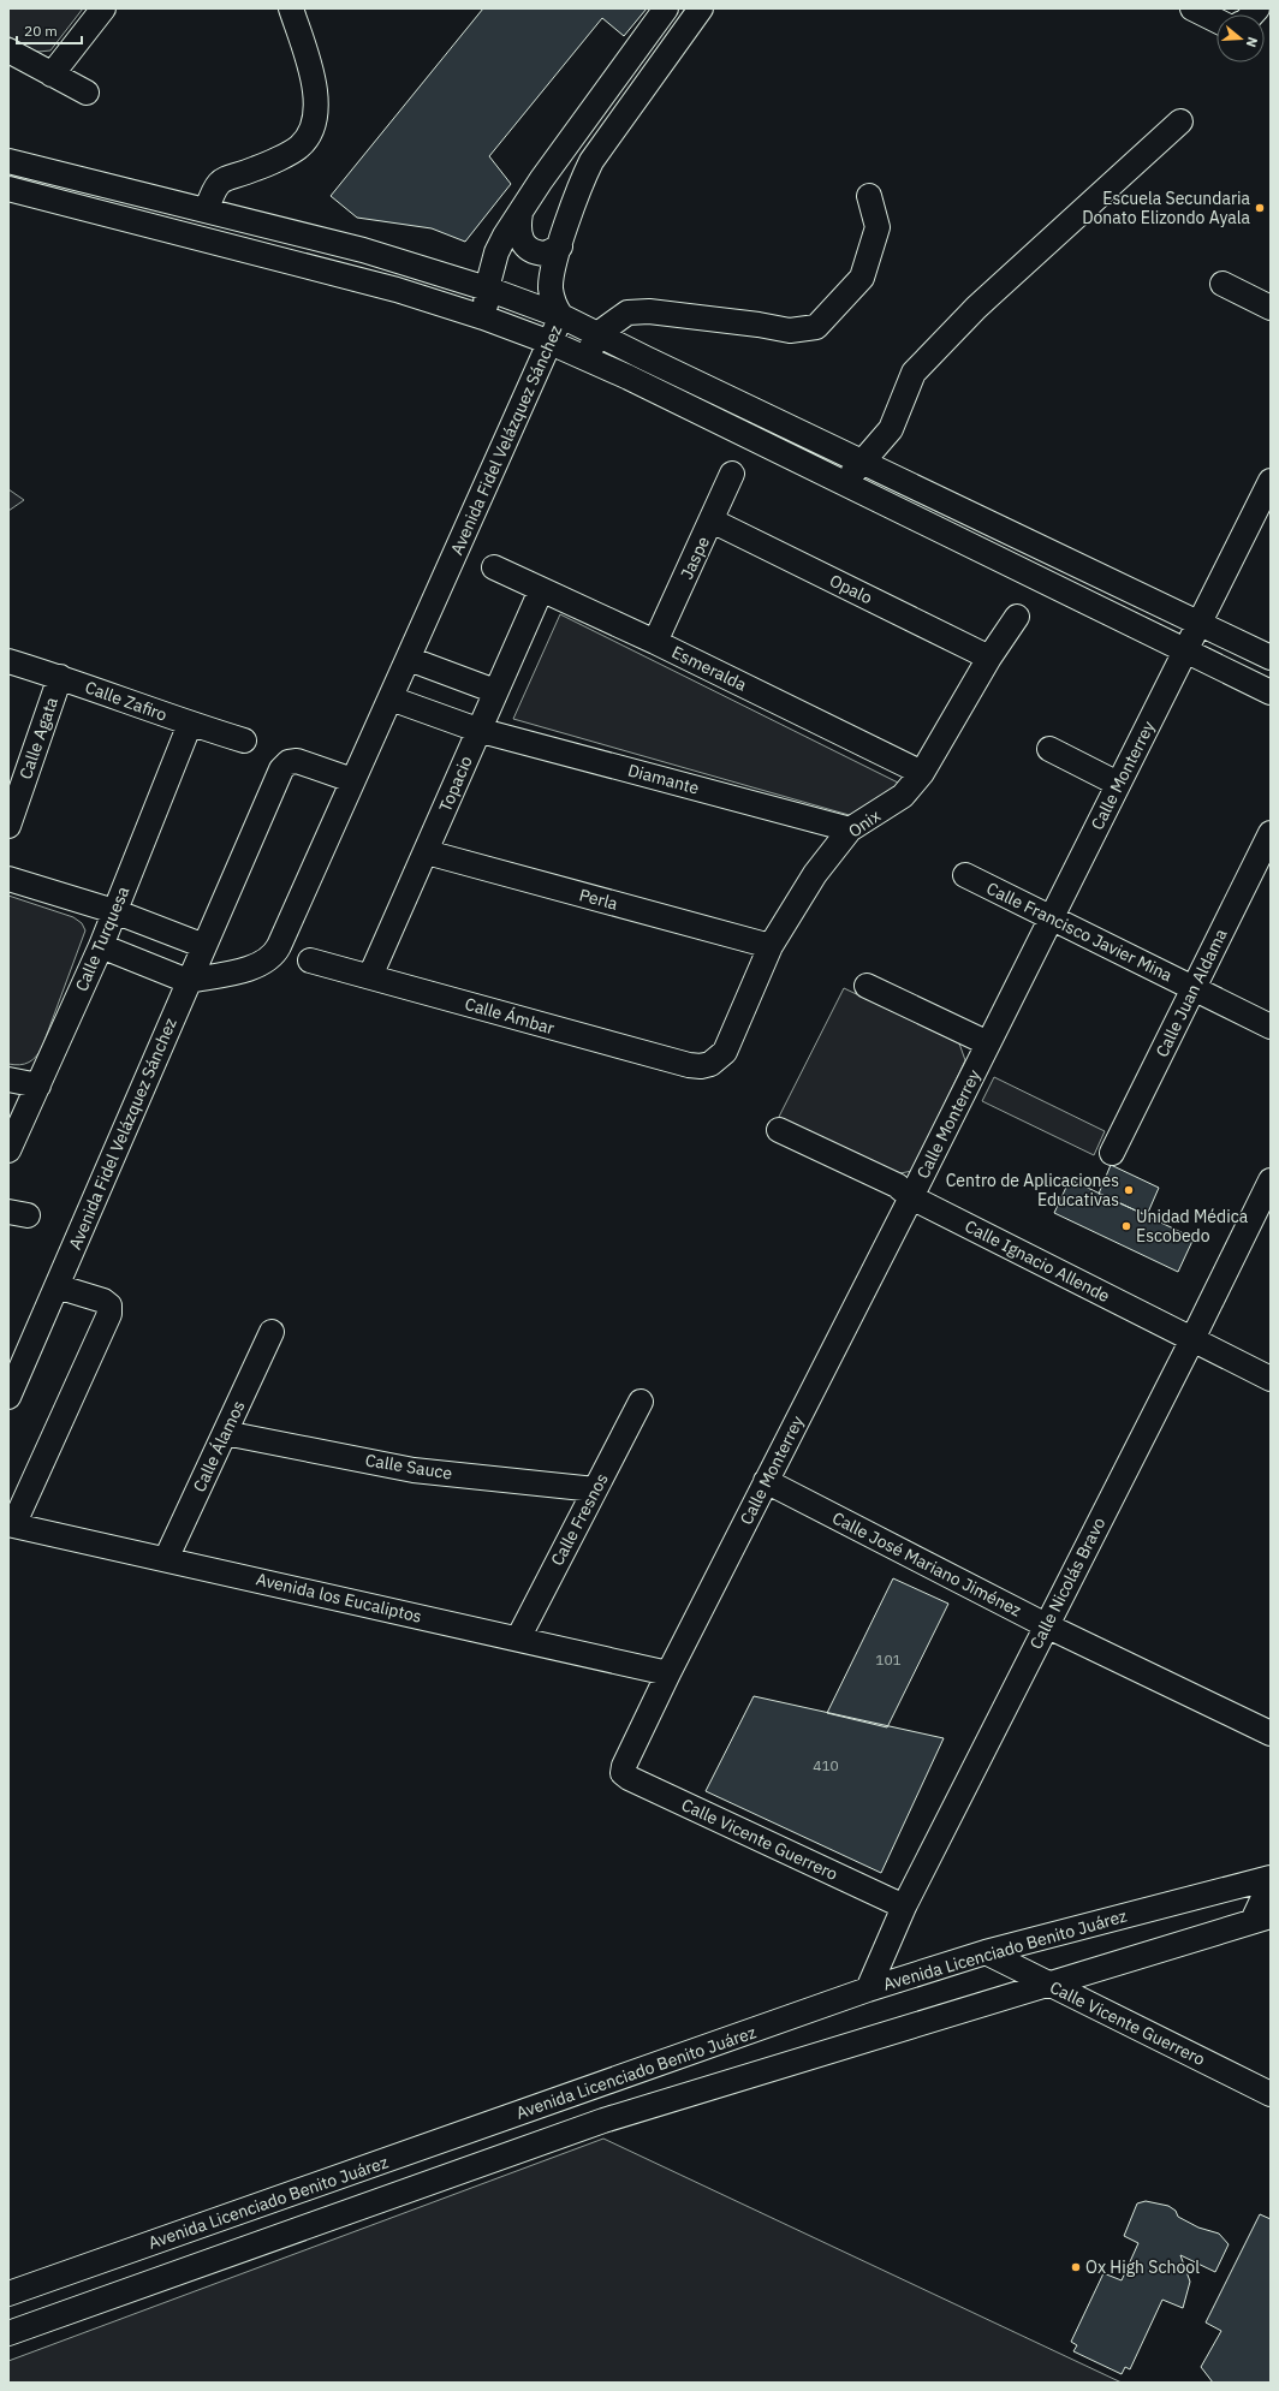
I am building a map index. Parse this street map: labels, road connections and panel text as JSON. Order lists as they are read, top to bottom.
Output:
{
  "streets": {
    "street": [
      "Avenida Fidel Velázquez Sánchez",
      "Jaspe",
      "Opalo",
      "Esmeralda",
      "Calle Zafiro",
      "Calle Agata",
      "Calle Monterrey",
      "Diamante",
      "Topacio",
      "Onix",
      "Perla",
      "Calle Francisco Javier Mina",
      "Calle Turquesa",
      "Calle Juan Aldama",
      "Calle Ámbar",
      "Calle Ignacio Allende",
      "Calle Álamos",
      "Calle Sauce",
      "Calle Fresnos",
      "Calle José Mariano Jiménez",
      "Calle Nicolás Bravo",
      "Avenida los Eucaliptos",
      "Calle Vicente Guerrero",
      "Avenida Licenciado Benito Juárez"
    ]
  },
  "crossings": [
    ["Avenida Fidel Velázquez Sánchez", "Diamante"],
    ["Jaspe", "Opalo"],
    ["Jaspe", "Esmeralda"],
    ["Opalo", "Onix"],
    ["Esmeralda", "Topacio"],
    ["Esmeralda", "Onix"],
    ["Calle Zafiro", "Calle Agata"],
    ["Calle Zafiro", "Calle Turquesa"],
    ["Calle Monterrey", "Calle Francisco Javier Mina"],
    ["Calle Monterrey", "Calle Ignacio Allende"],
    ["Calle Monterrey", "Calle José Mariano Jiménez"],
    ["Calle Monterrey", "Avenida los Eucaliptos"],
    ["Calle Monterrey", "Calle Vicente Guerrero"],
    ["Diamante", "Topacio"],
    ["Diamante", "Onix"],
    ["Topacio", "Perla"],
    ["Topacio", "Calle Ámbar"],
    ["Onix", "Perla"],
    ["Onix", "Calle Ámbar"],
    ["Calle Francisco Javier Mina", "Calle Juan Aldama"],
    ["Calle Ignacio Allende", "Calle Nicolás Bravo"],
    ["Calle Álamos", "Calle Sauce"],
    ["Calle Álamos", "Avenida los Eucaliptos"],
    ["Calle Sauce", "Calle Fresnos"],
    ["Calle Fresnos", "Avenida los Eucaliptos"],
    ["Calle José Mariano Jiménez", "Calle Nicolás Bravo"],
    ["Calle Nicolás Bravo", "Calle Vicente Guerrero"],
    ["Calle Nicolás Bravo", "Avenida Licenciado Benito Juárez"],
    ["Calle Vicente Guerrero", "Avenida Licenciado Benito Juárez"]
  ],
  "places": [
    "Escuela Secundaria Donato Elizondo Ayala",
    "Centro de Aplicaciones Educativas",
    "Unidad Médica Escobedo",
    "Ox High School"
  ],
  "house_numbers": ["101", "410"],
  "scale_bar": "20 m",
  "north": "right"
}
